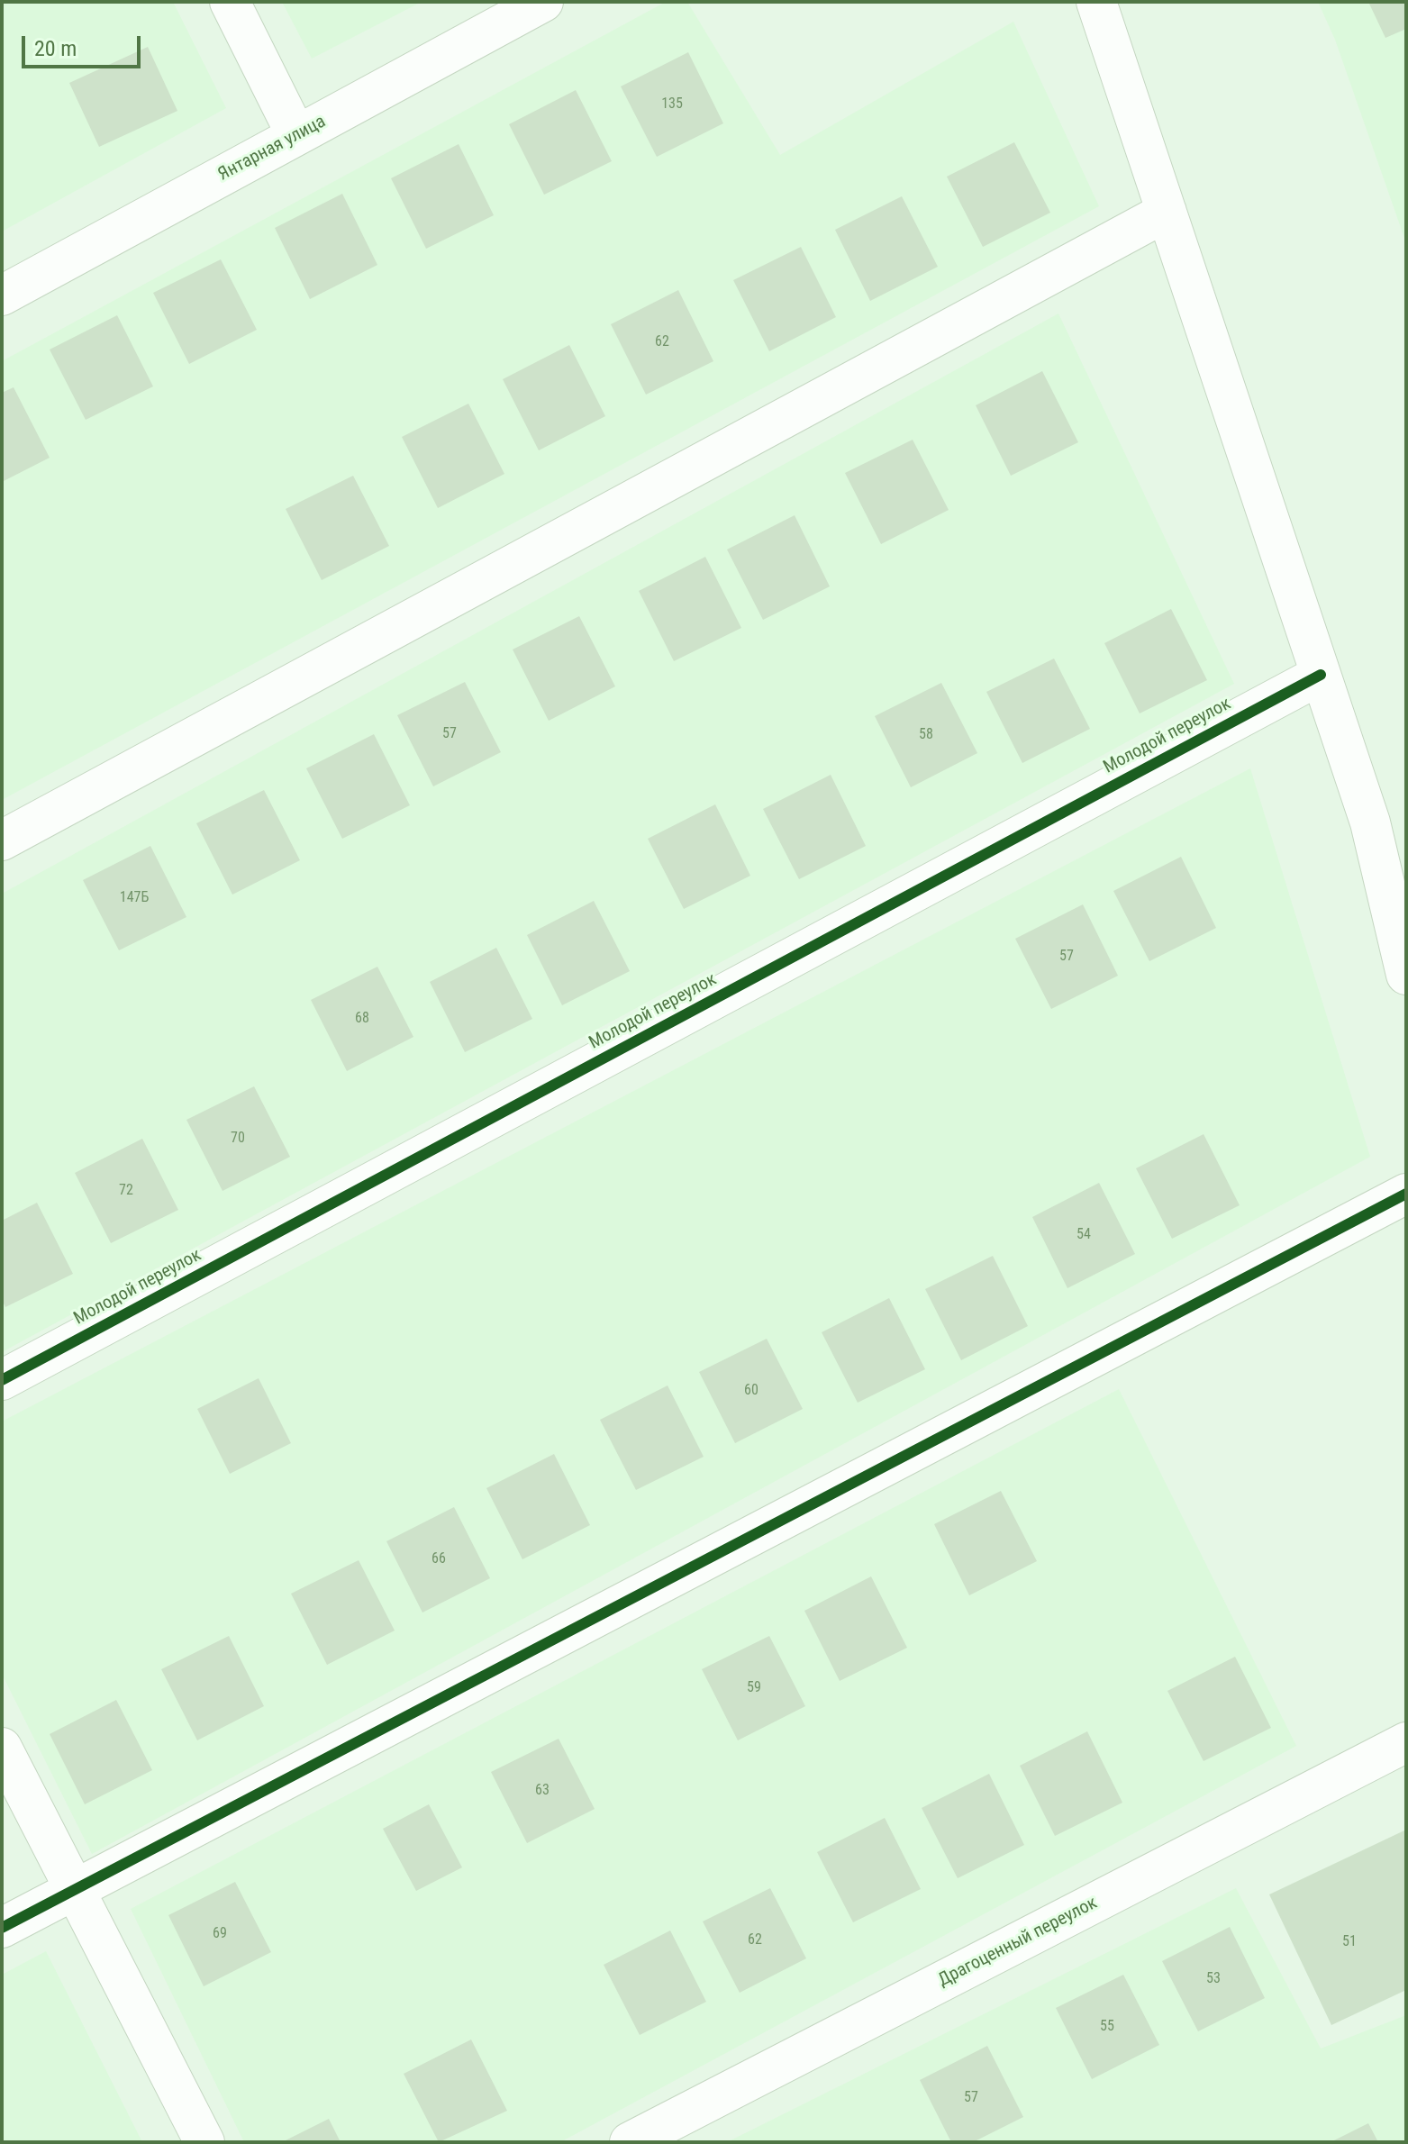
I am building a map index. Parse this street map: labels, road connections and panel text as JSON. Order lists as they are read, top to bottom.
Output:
{
  "streets": {
    "street": ["Янтарная улица", "Молодой переулок", "Драгоценный переулок"]
  },
  "house_numbers": [
    "135",
    "62",
    "57",
    "58",
    "147Б",
    "57",
    "68",
    "70",
    "72",
    "54",
    "60",
    "66",
    "59",
    "63",
    "69",
    "62",
    "51",
    "53",
    "55",
    "57"
  ],
  "scale_bar": "20 m"
}
